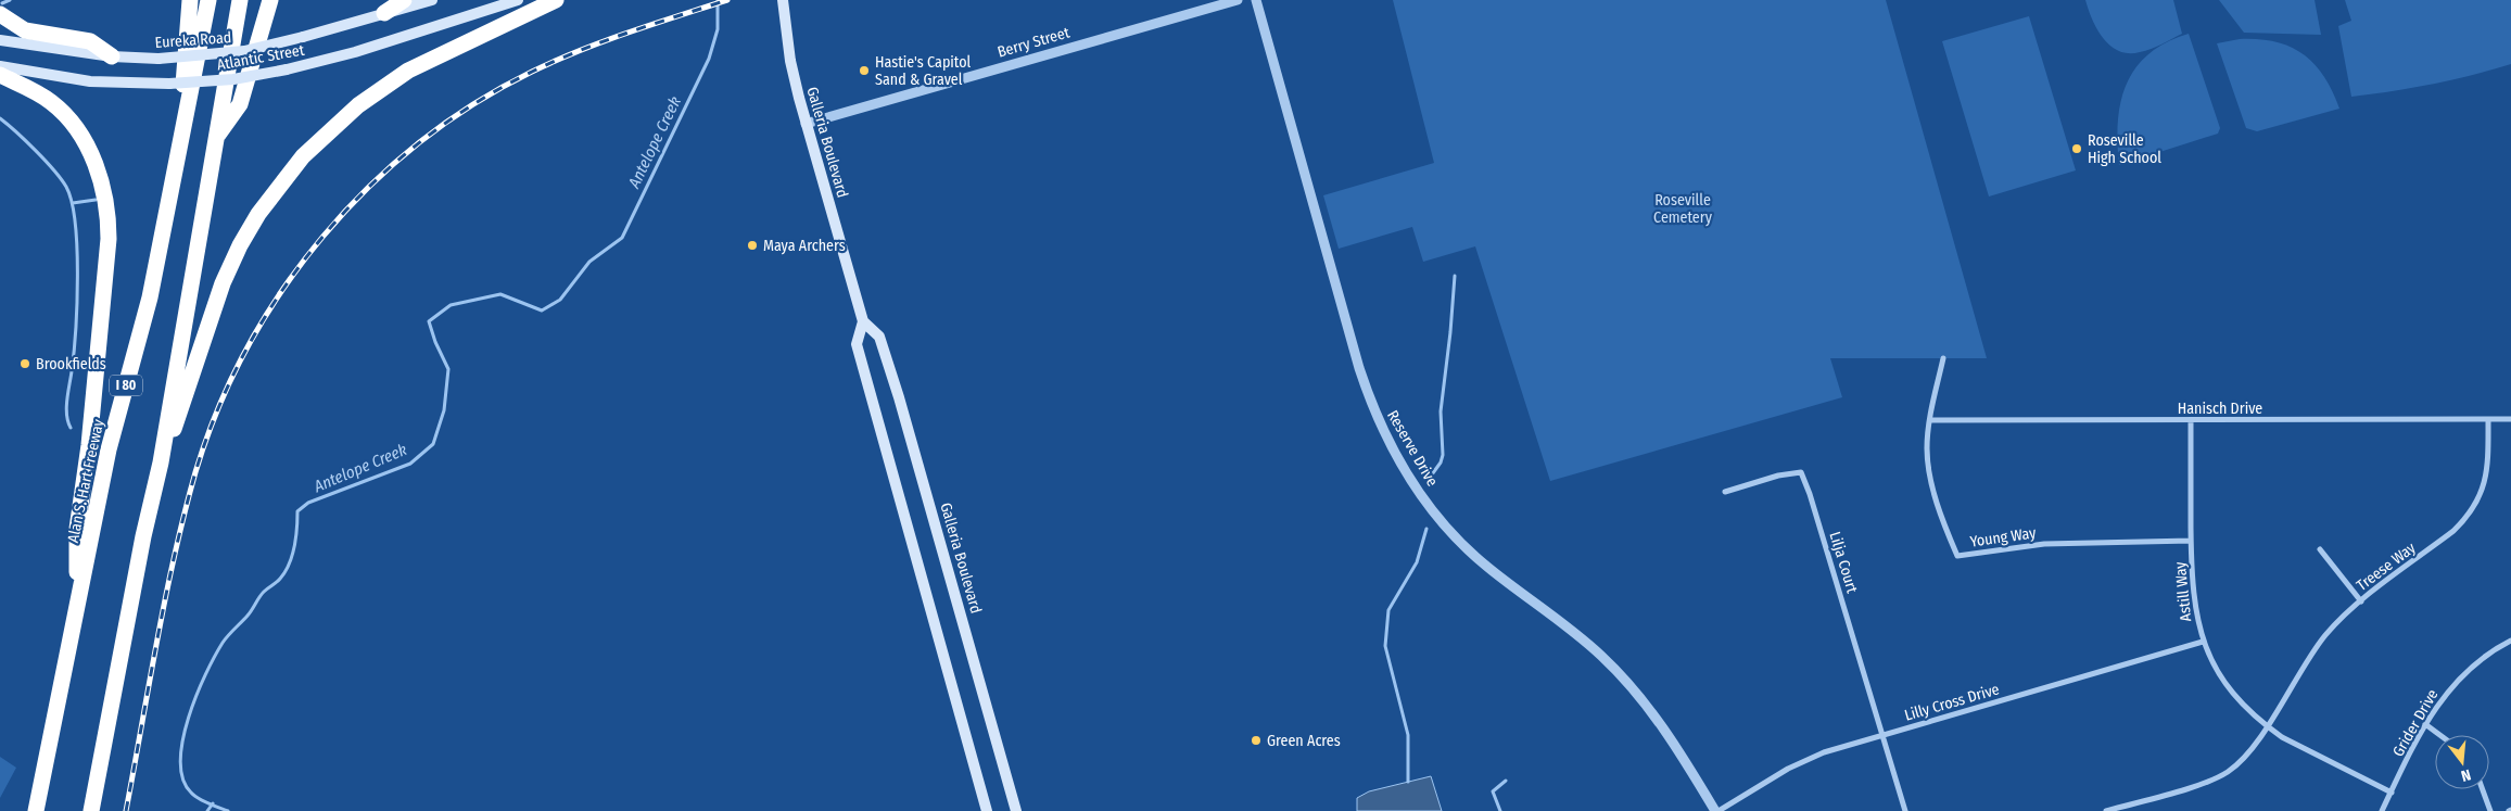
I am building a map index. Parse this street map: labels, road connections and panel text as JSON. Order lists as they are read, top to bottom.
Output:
{
  "streets": {
    "highway": ["I 80", "Alan S. Hart Freeway"],
    "main road": ["Eureka Road", "Atlantic Street", "Galleria Boulevard"],
    "street": [
      "Berry Street",
      "Hanisch Drive",
      "Reserve Drive",
      "Young Way",
      "Lilja Court",
      "Treese Way",
      "Astill Way",
      "Lilly Cross Drive",
      "Grider Drive"
    ]
  },
  "crossings": [
    ["Berry Street", "Galleria Boulevard"],
    ["Hanisch Drive", "Young Way"],
    ["Hanisch Drive", "Treese Way"],
    ["Hanisch Drive", "Astill Way"],
    ["Reserve Drive", "Lilly Cross Drive"],
    ["Young Way", "Astill Way"],
    ["Lilja Court", "Lilly Cross Drive"],
    ["Treese Way", "Astill Way"],
    ["Astill Way", "Lilly Cross Drive"],
    ["Astill Way", "Grider Drive"]
  ],
  "water": ["Antelope Creek"],
  "parks": ["Roseville Cemetery"],
  "places": [
    "Hastie's Capitol Sand & Gravel",
    "Roseville High School",
    "Maya Archers",
    "Brookfields",
    "Green Acres"
  ],
  "north": "bottom"
}
